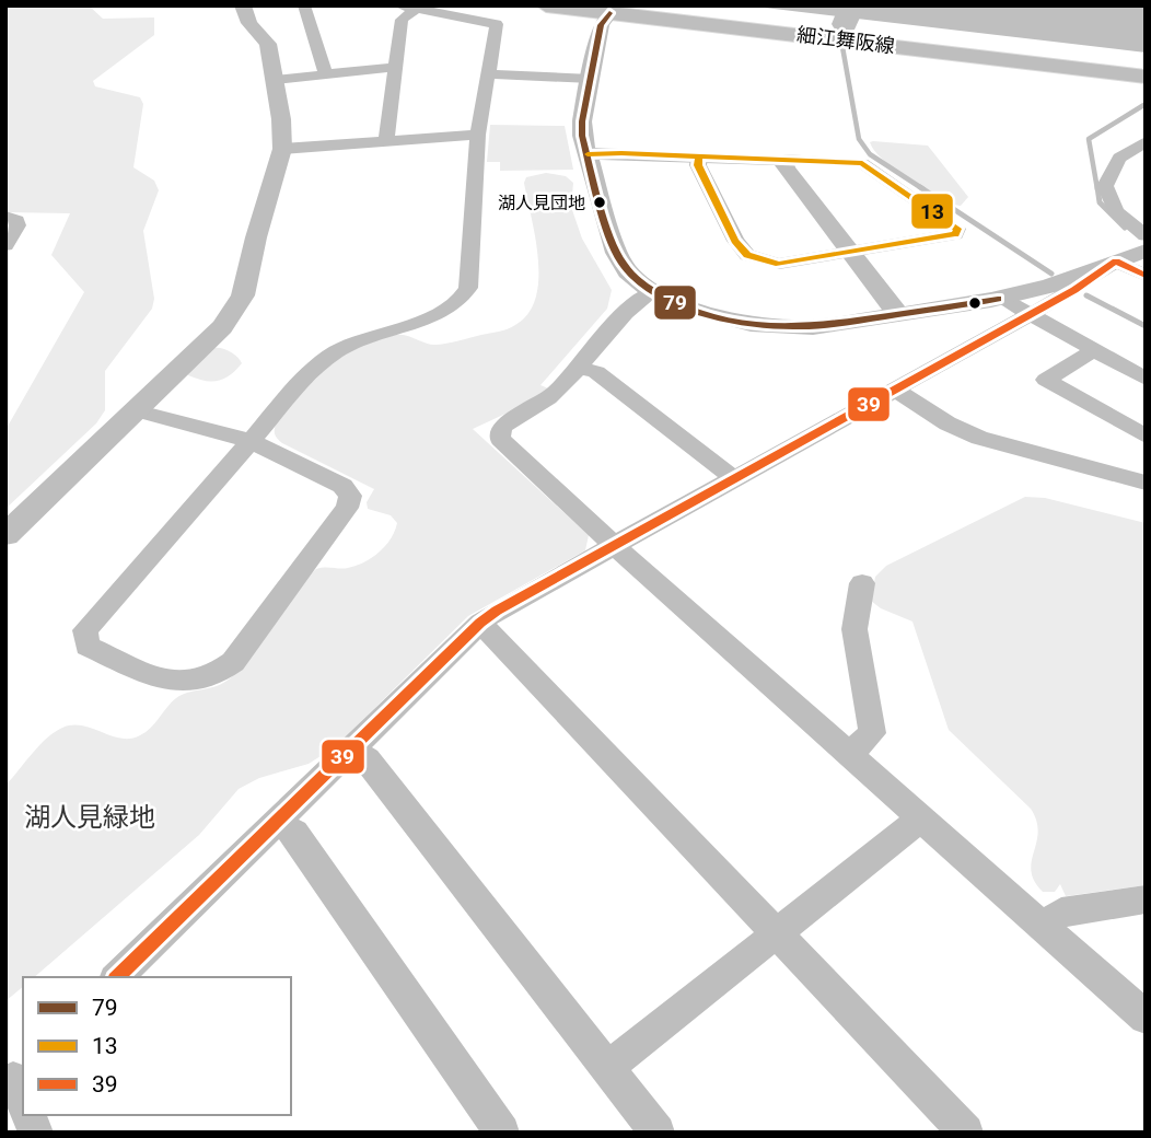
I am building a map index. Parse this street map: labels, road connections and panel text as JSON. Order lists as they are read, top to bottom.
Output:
{
  "streets": {
    "main road": ["細江舞阪線"]
  },
  "parks": ["湖人見緑地"],
  "places": ["湖人見団地"],
  "lines": ["transit line 79", "transit line 13", "transit line 39"],
  "legend": ["79", "13", "39"]
}
